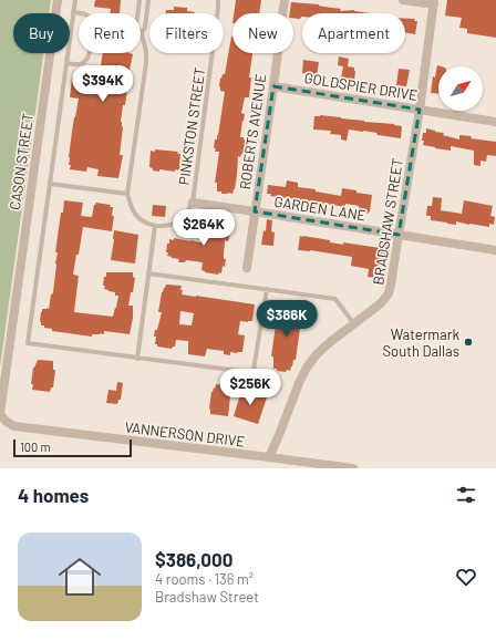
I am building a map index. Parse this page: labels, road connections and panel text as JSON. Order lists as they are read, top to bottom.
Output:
{
  "streets": {
    "street": [
      "GOLDSPIER DRIVE",
      "ROBERTS AVENUE",
      "CASON STREET",
      "GARDEN LANE",
      "BRADSHAW STREET",
      "VANNERSON DRIVE"
    ],
    "lane": ["PINKSTON STREET"]
  },
  "crossings": [
    ["GOLDSPIER DRIVE", "ROBERTS AVENUE"],
    ["GOLDSPIER DRIVE", "BRADSHAW STREET"],
    ["PINKSTON STREET", "GARDEN LANE"],
    ["ROBERTS AVENUE", "GARDEN LANE"],
    ["CASON STREET", "VANNERSON DRIVE"],
    ["GARDEN LANE", "BRADSHAW STREET"],
    ["BRADSHAW STREET", "VANNERSON DRIVE"]
  ],
  "places": ["Watermark South Dallas"],
  "scale_bar": "100 m",
  "north": "top right",
  "page": {
    "chip": [
      "Buy",
      "Rent",
      "Filters",
      "New",
      "Apartment"
    ],
    "price": [
      "$394K",
      "$264K",
      "$386K",
      "$256K"
    ],
    "scale": "100 m",
    "heading": "4 homes",
    "list": [
      {
        "name": "$386,000",
        "note": "4 rooms · 136 m² · Bradshaw Street"
      }
    ]
  }
}
